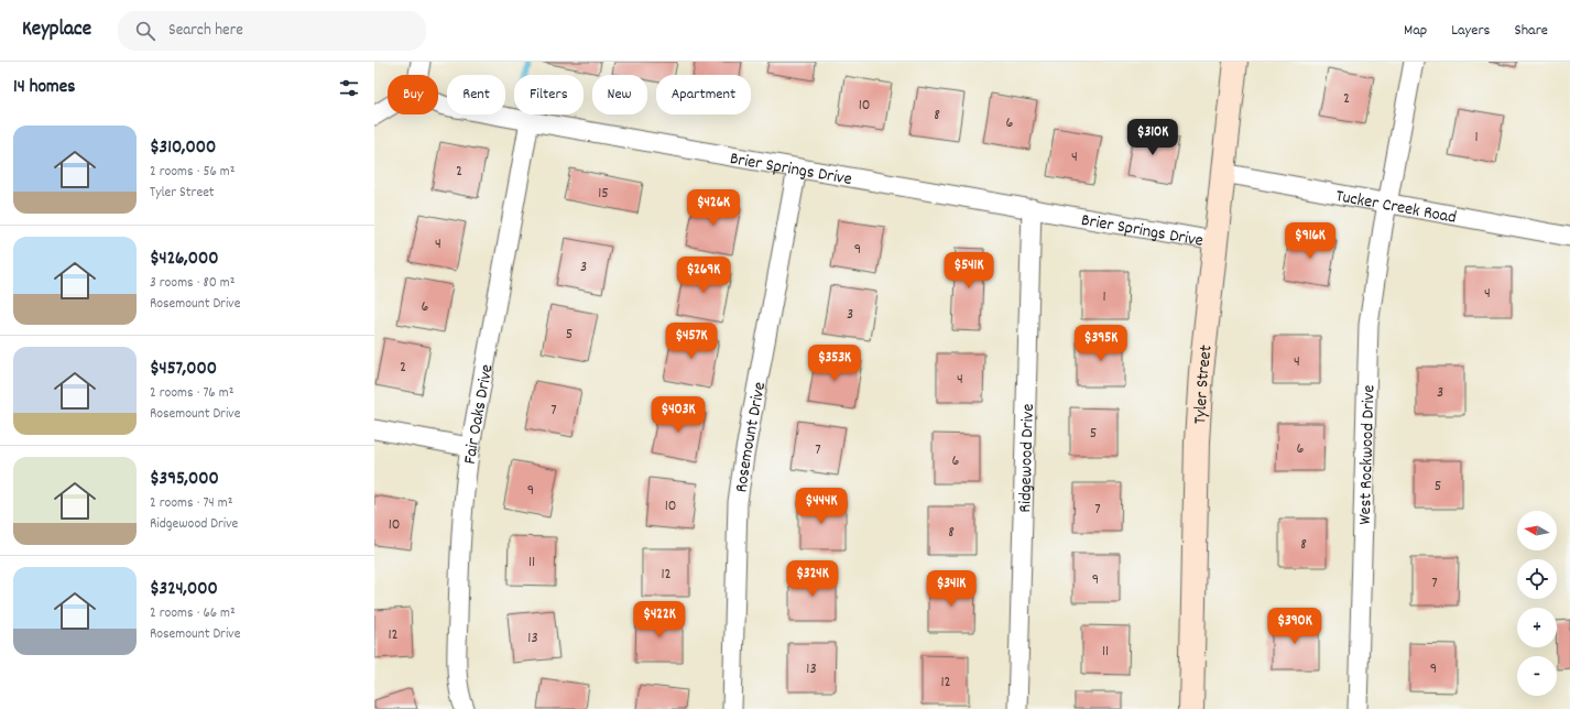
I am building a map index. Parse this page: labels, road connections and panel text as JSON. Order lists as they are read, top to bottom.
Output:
{
  "streets": {
    "street": [
      "Brier Springs Drive",
      "Tucker Creek Road",
      "Tyler Street",
      "Fair Oaks Drive",
      "Rosemount Drive",
      "West Rockwood Drive",
      "Ridgewood Drive"
    ]
  },
  "crossings": [
    ["Brier Springs Drive", "Tyler Street"],
    ["Brier Springs Drive", "Fair Oaks Drive"],
    ["Brier Springs Drive", "Rosemount Drive"],
    ["Brier Springs Drive", "Ridgewood Drive"],
    ["Tucker Creek Road", "Tyler Street"],
    ["Tucker Creek Road", "West Rockwood Drive"]
  ],
  "house_numbers": [
    "2",
    "10",
    "8",
    "6",
    "1",
    "4",
    "2",
    "15",
    "4",
    "9",
    "3",
    "4",
    "1",
    "6",
    "3",
    "5",
    "4",
    "2",
    "4",
    "3",
    "7",
    "5",
    "6",
    "7",
    "6",
    "5",
    "9",
    "10",
    "7",
    "10",
    "8",
    "8",
    "11",
    "12",
    "9",
    "7",
    "12",
    "13",
    "11",
    "13",
    "9",
    "12"
  ],
  "north": "left",
  "page": {
    "header": "Keyplace",
    "search": "Search here",
    "nav": ["Map", "Layers", "Share"],
    "heading": "14 homes",
    "chip": [
      "Buy",
      "Rent",
      "Filters",
      "New",
      "Apartment"
    ],
    "list": [
      {
        "name": "$310,000",
        "note": "2 rooms · 56 m² · Tyler Street"
      },
      {
        "name": "$426,000",
        "note": "3 rooms · 80 m² · Rosemount Drive"
      },
      {
        "name": "$457,000",
        "note": "2 rooms · 76 m² · Rosemount Drive"
      },
      {
        "name": "$395,000",
        "note": "2 rooms · 74 m² · Ridgewood Drive"
      },
      {
        "name": "$324,000",
        "note": "2 rooms · 66 m² · Rosemount Drive"
      }
    ],
    "price": [
      "$310K",
      "$426K",
      "$916K",
      "$541K",
      "$269K",
      "$457K",
      "$395K",
      "$353K",
      "$403K",
      "$444K",
      "$324K",
      "$341K",
      "$422K",
      "$390K"
    ],
    "map_buttons": ["+", "−"]
  }
}
